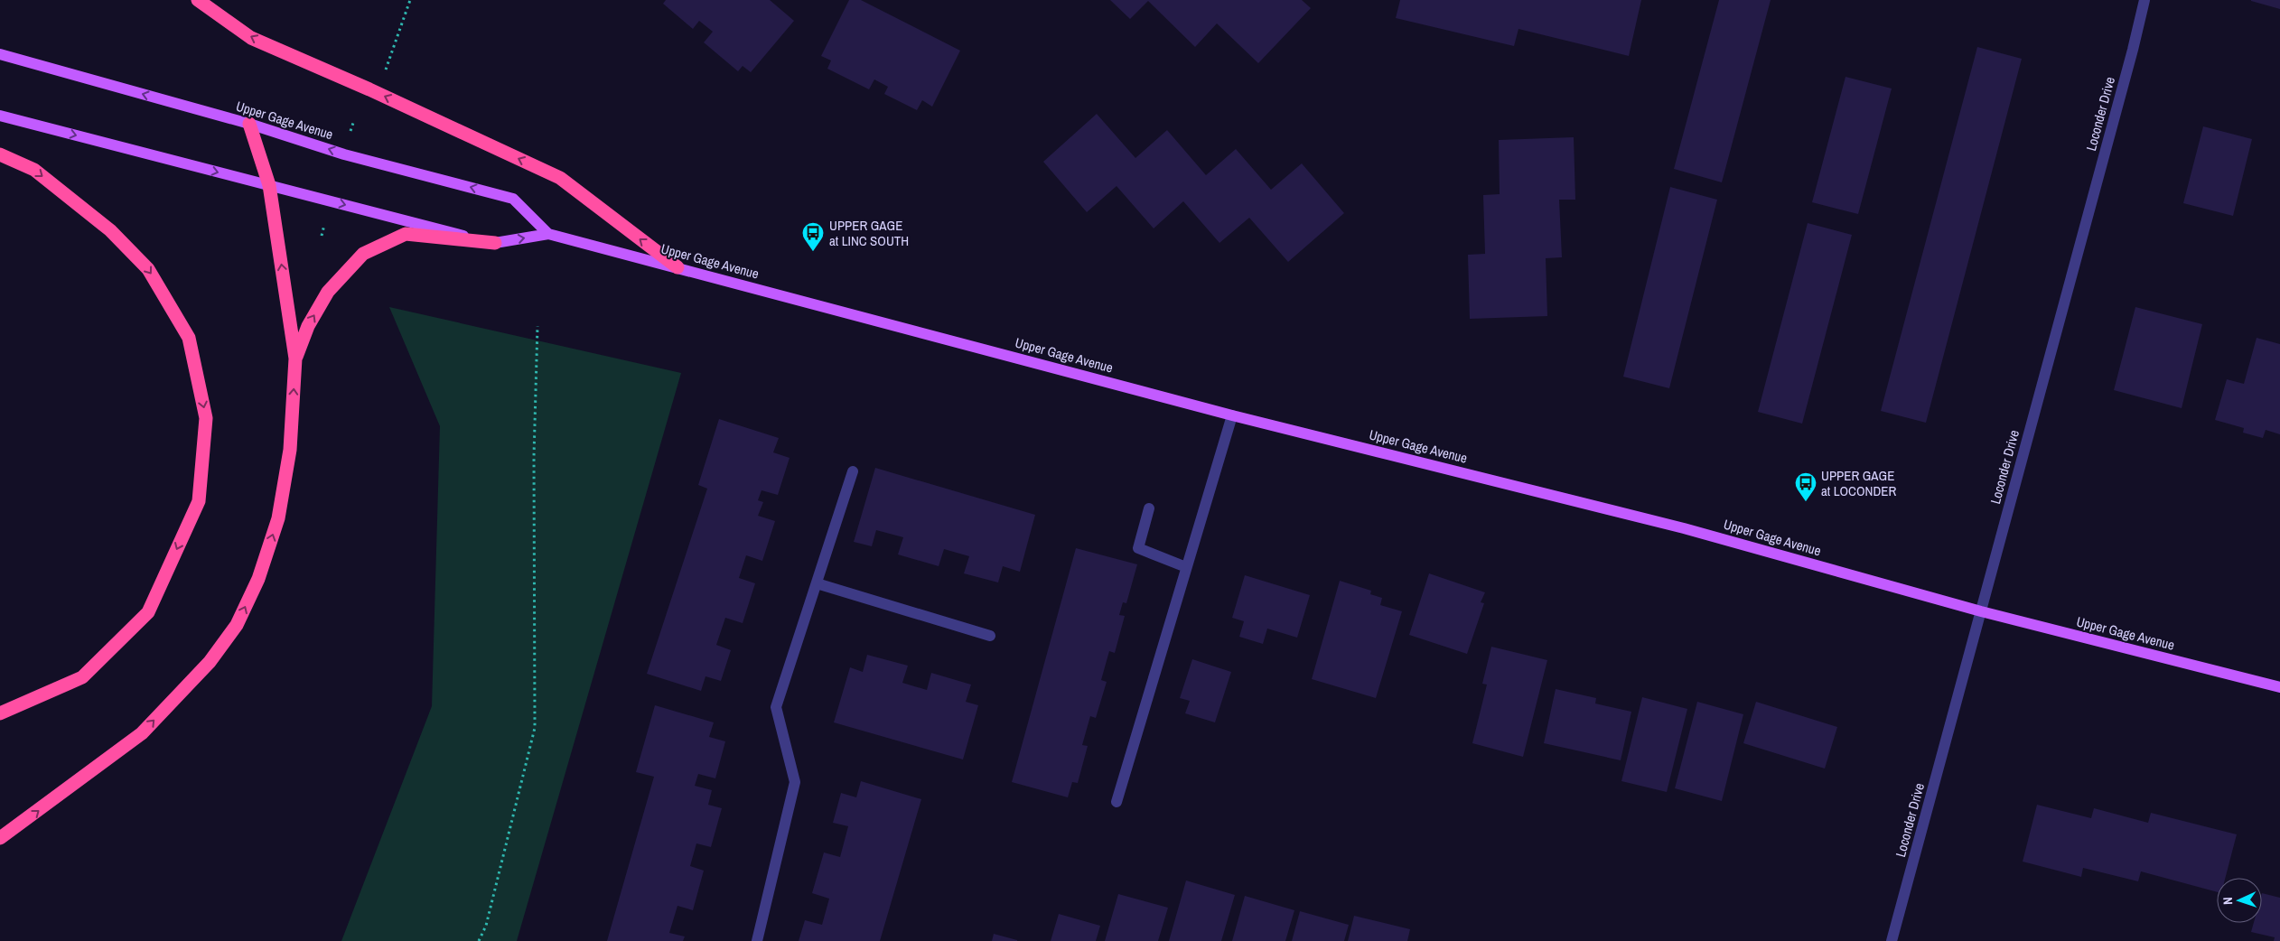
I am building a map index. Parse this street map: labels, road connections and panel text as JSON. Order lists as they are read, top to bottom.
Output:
{
  "streets": {
    "main road": ["Upper Gage Avenue"],
    "street": ["Loconder Drive"]
  },
  "crossings": [
    ["Loconder Drive", "Upper Gage Avenue"]
  ],
  "places": {
    "bus stop": ["UPPER GAGE at LINC SOUTH", "UPPER GAGE at LOCONDER"]
  },
  "north": "left"
}
